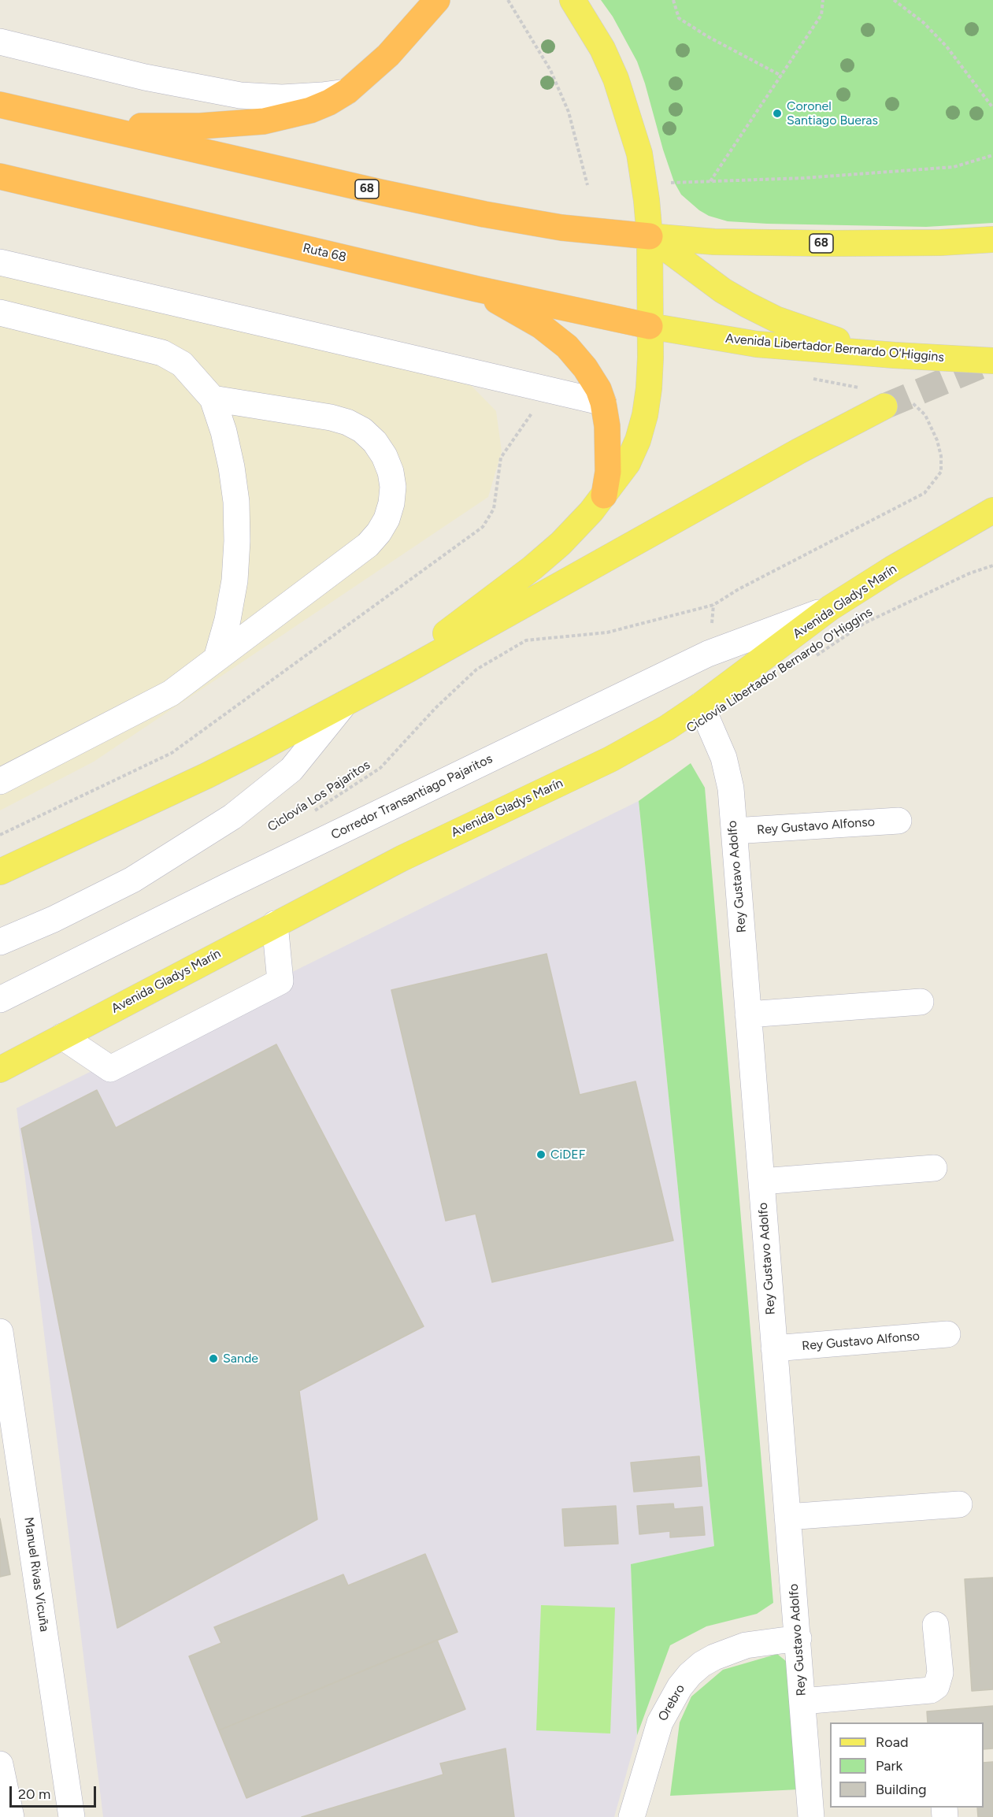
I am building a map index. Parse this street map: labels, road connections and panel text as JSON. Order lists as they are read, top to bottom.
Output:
{
  "streets": {
    "highway": ["68", "Ruta 68"],
    "main road": ["Avenida Libertador Bernardo O'Higgins", "Avenida Gladys Marín"],
    "street": [
      "Corredor Transantiago Pajaritos",
      "Rey Gustavo Alfonso",
      "Rey Gustavo Adolfo",
      "Manuel Rivas Vicuña",
      "Orebro"
    ],
    "path": ["Ciclovía Libertador Bernardo O'Higgins", "Ciclovía Los Pajaritos"]
  },
  "crossings": [
    ["Ruta 68", "Avenida Libertador Bernardo O'Higgins"],
    ["Avenida Gladys Marín", "Corredor Transantiago Pajaritos"],
    ["Avenida Gladys Marín", "Rey Gustavo Adolfo"],
    ["Rey Gustavo Alfonso", "Rey Gustavo Adolfo"],
    ["Rey Gustavo Adolfo", "Orebro"]
  ],
  "places": ["Coronel Santiago Bueras", "CiDEF", "Sande"],
  "legend": ["Road", "Park", "Building"],
  "scale_bar": "20 m"
}
